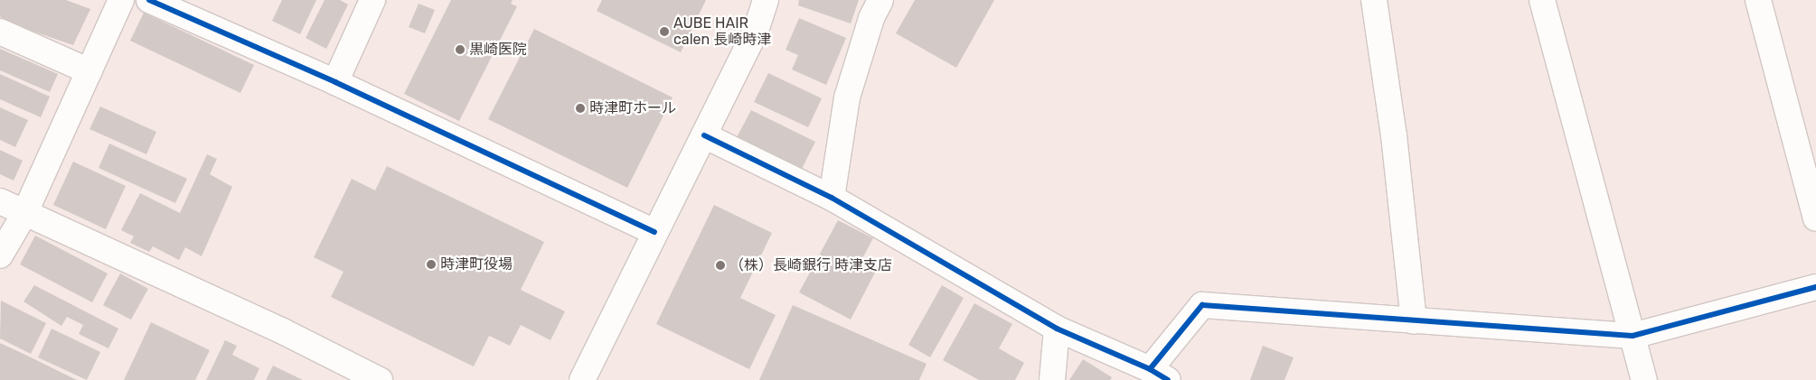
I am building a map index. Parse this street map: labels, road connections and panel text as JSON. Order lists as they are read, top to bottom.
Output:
{
  "places": [
    "AUBE HAIR calen 長崎時津",
    "黒崎医院",
    "時津町ホール",
    "時津町役場",
    "（株）長崎銀行 時津支店"
  ]
}
